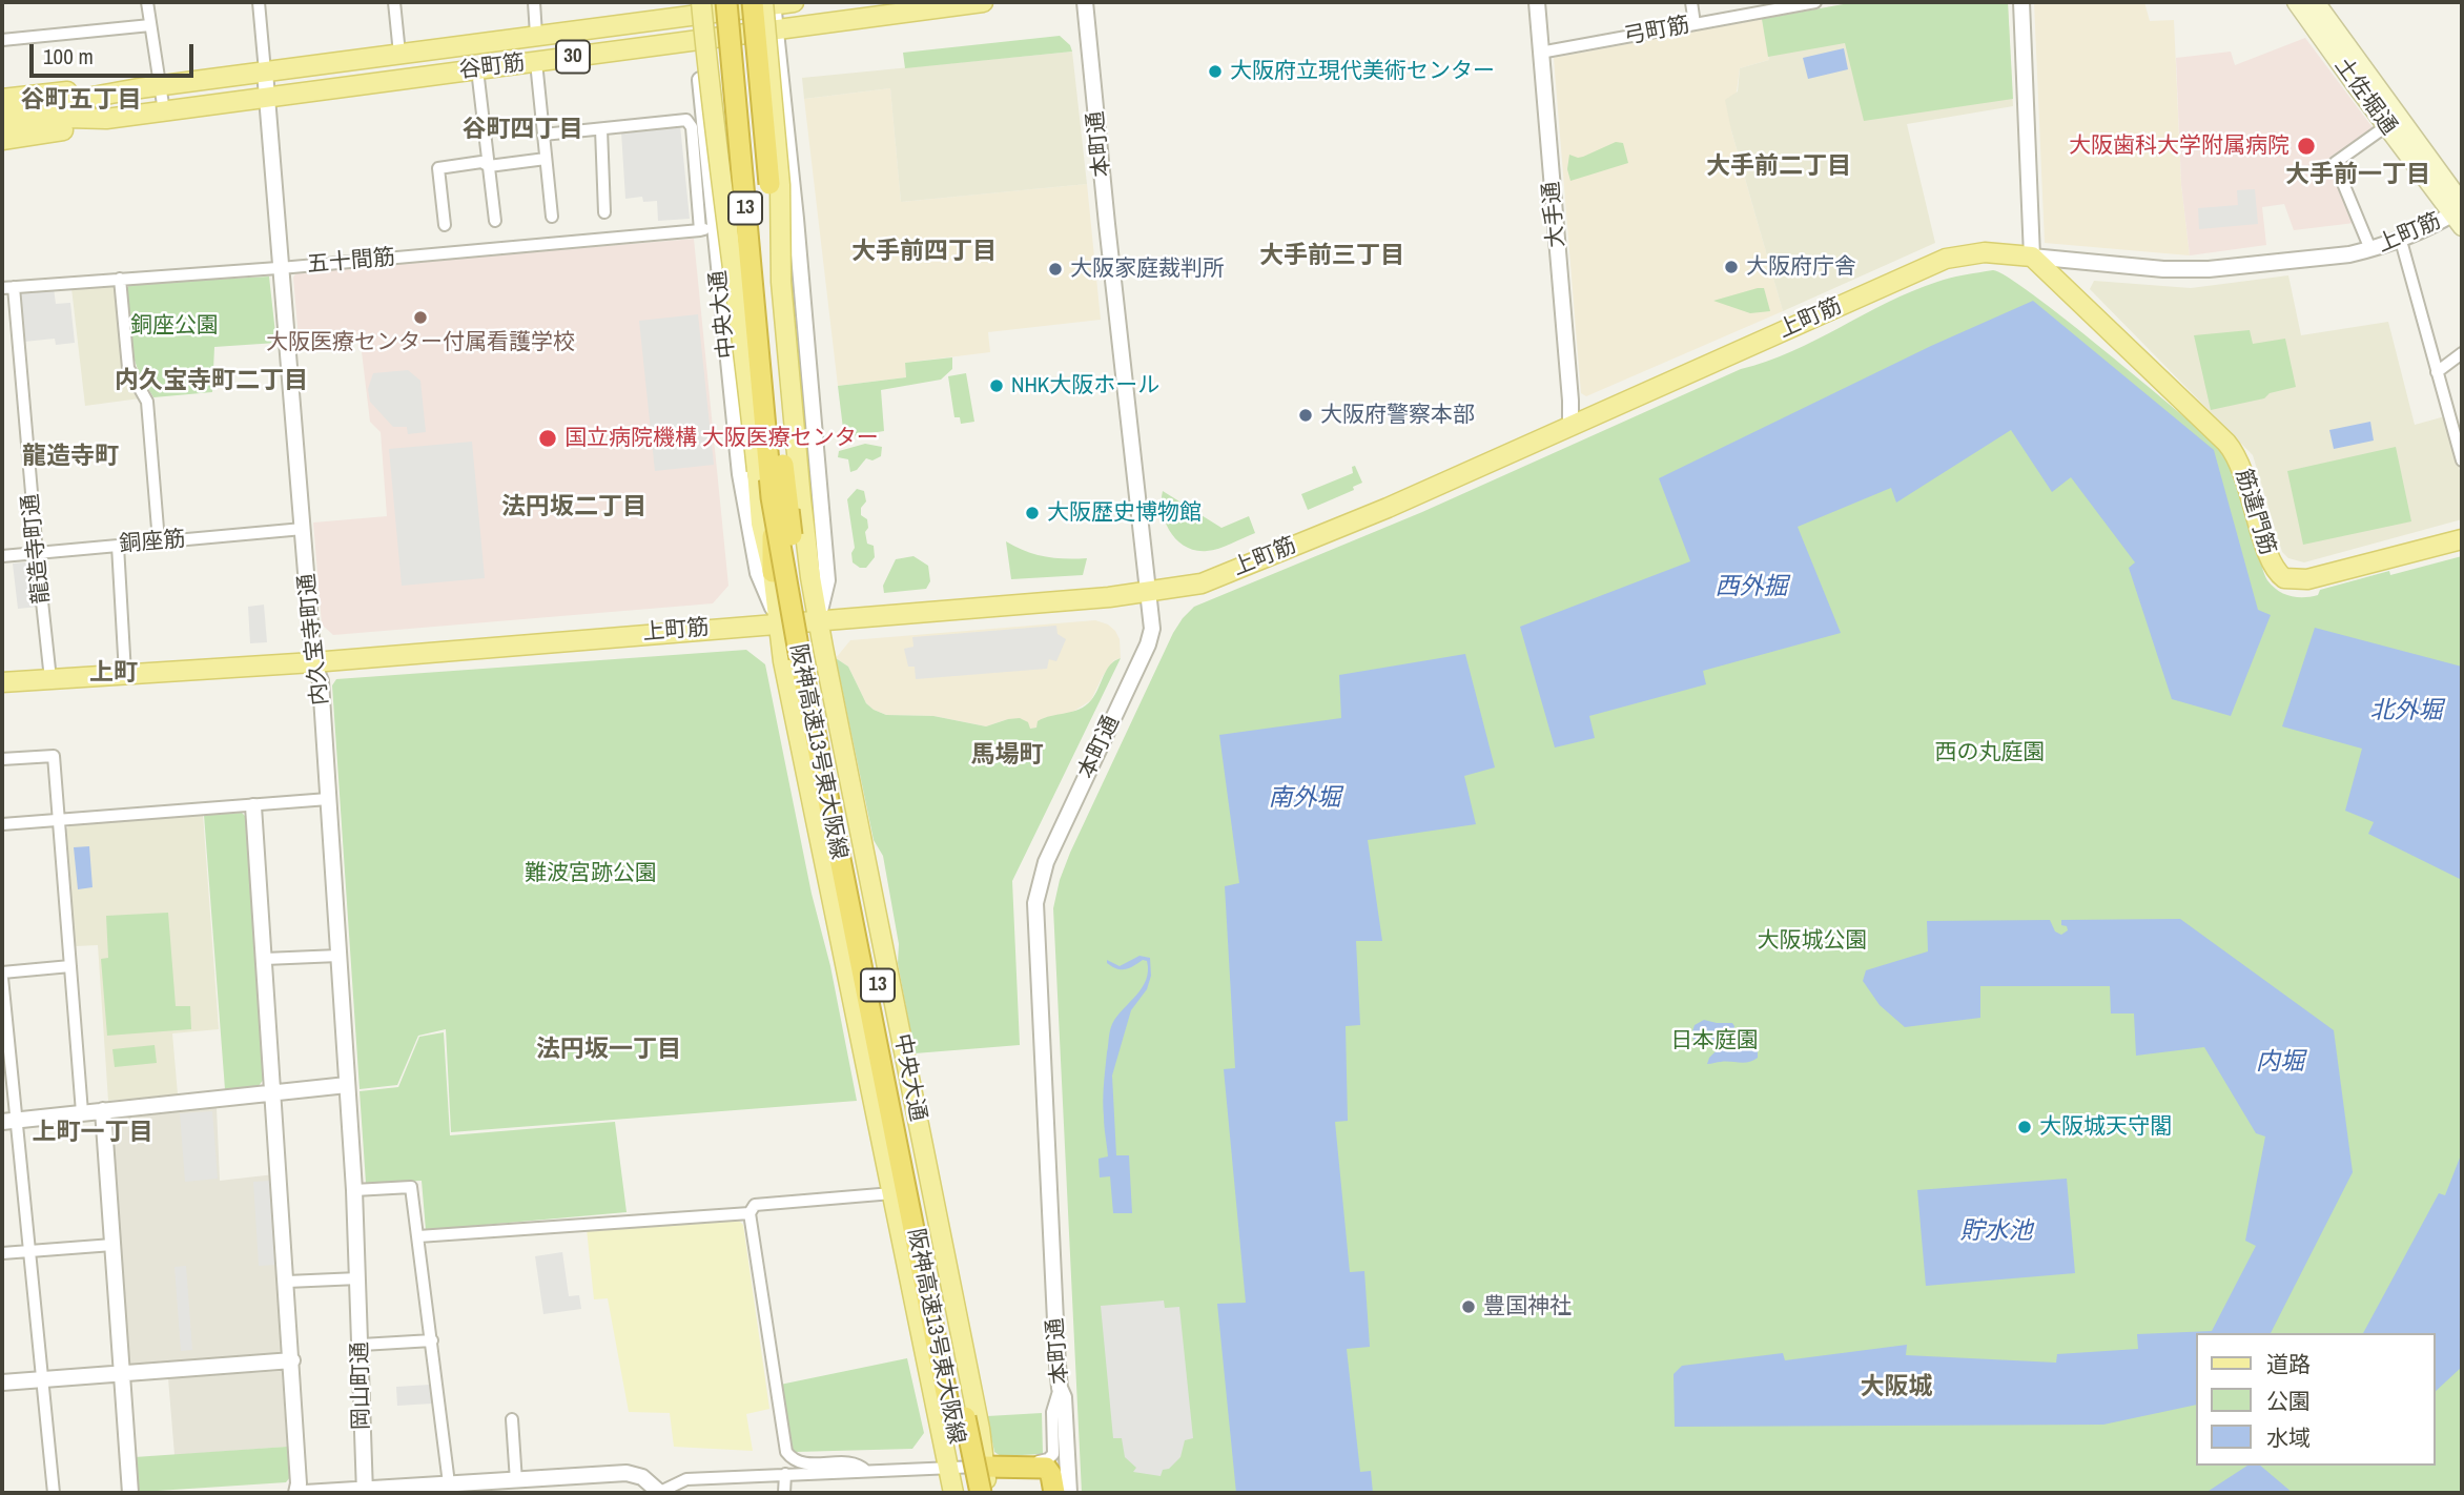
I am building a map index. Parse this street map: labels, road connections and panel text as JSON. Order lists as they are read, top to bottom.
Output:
{
  "streets": {
    "highway": ["13", "阪神高速13号東大阪線"],
    "main road": [
      "30",
      "谷町筋",
      "土佐堀通",
      "上町筋",
      "中央大通",
      "筋違門筋"
    ],
    "street": [
      "弓町筋",
      "本町通",
      "大手通",
      "五十間筋",
      "銅座筋",
      "龍造寺町通",
      "内久宝寺町通",
      "岡山町通"
    ]
  },
  "crossings": [
    ["弓町筋", "大手通"],
    ["30", "谷町筋"],
    ["谷町筋", "中央大通"],
    ["谷町筋", "内久宝寺町通"],
    ["土佐堀通", "上町筋"],
    ["本町通", "上町筋"],
    ["大手通", "上町筋"],
    ["上町筋", "中央大通"],
    ["上町筋", "筋違門筋"],
    ["上町筋", "龍造寺町通"],
    ["上町筋", "内久宝寺町通"],
    ["五十間筋", "中央大通"],
    ["五十間筋", "龍造寺町通"],
    ["五十間筋", "内久宝寺町通"],
    ["銅座筋", "龍造寺町通"],
    ["銅座筋", "内久宝寺町通"],
    ["内久宝寺町通", "岡山町通"]
  ],
  "districts": [
    "谷町五丁目",
    "谷町四丁目",
    "大手前二丁目",
    "大手前一丁目",
    "大手前四丁目",
    "大手前三丁目",
    "内久宝寺町二丁目",
    "龍造寺町",
    "法円坂二丁目",
    "上町",
    "馬場町",
    "法円坂一丁目",
    "上町一丁目",
    "大阪城"
  ],
  "water": [
    "西外掘",
    "北外堀",
    "南外堀",
    "内堀",
    "貯水池"
  ],
  "parks": [
    "銅座公園",
    "西の丸庭園",
    "難波宮跡公園",
    "大阪城公園",
    "日本庭園"
  ],
  "places": [
    "大阪府立現代美術センター",
    "大阪歯科大学附属病院",
    "大阪府庁舎",
    "大阪家庭裁判所",
    "大阪医療センター付属看護学校",
    "NHK大阪ホール",
    "大阪府警察本部",
    "国立病院機構 大阪医療センター",
    "大阪歴史博物館",
    "大阪城天守閣",
    "豊国神社"
  ],
  "legend": ["道路", "公園", "水域"],
  "scale_bar": "100 m"
}
